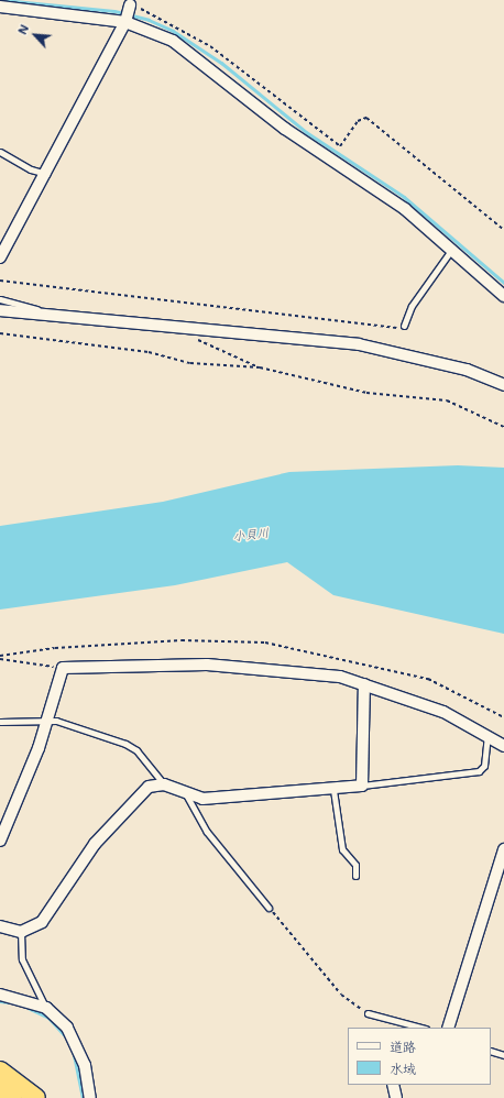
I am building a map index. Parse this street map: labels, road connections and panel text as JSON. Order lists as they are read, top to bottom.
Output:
{
  "water": ["小貝川"],
  "legend": ["道路", "水域"],
  "north": "top left"
}
